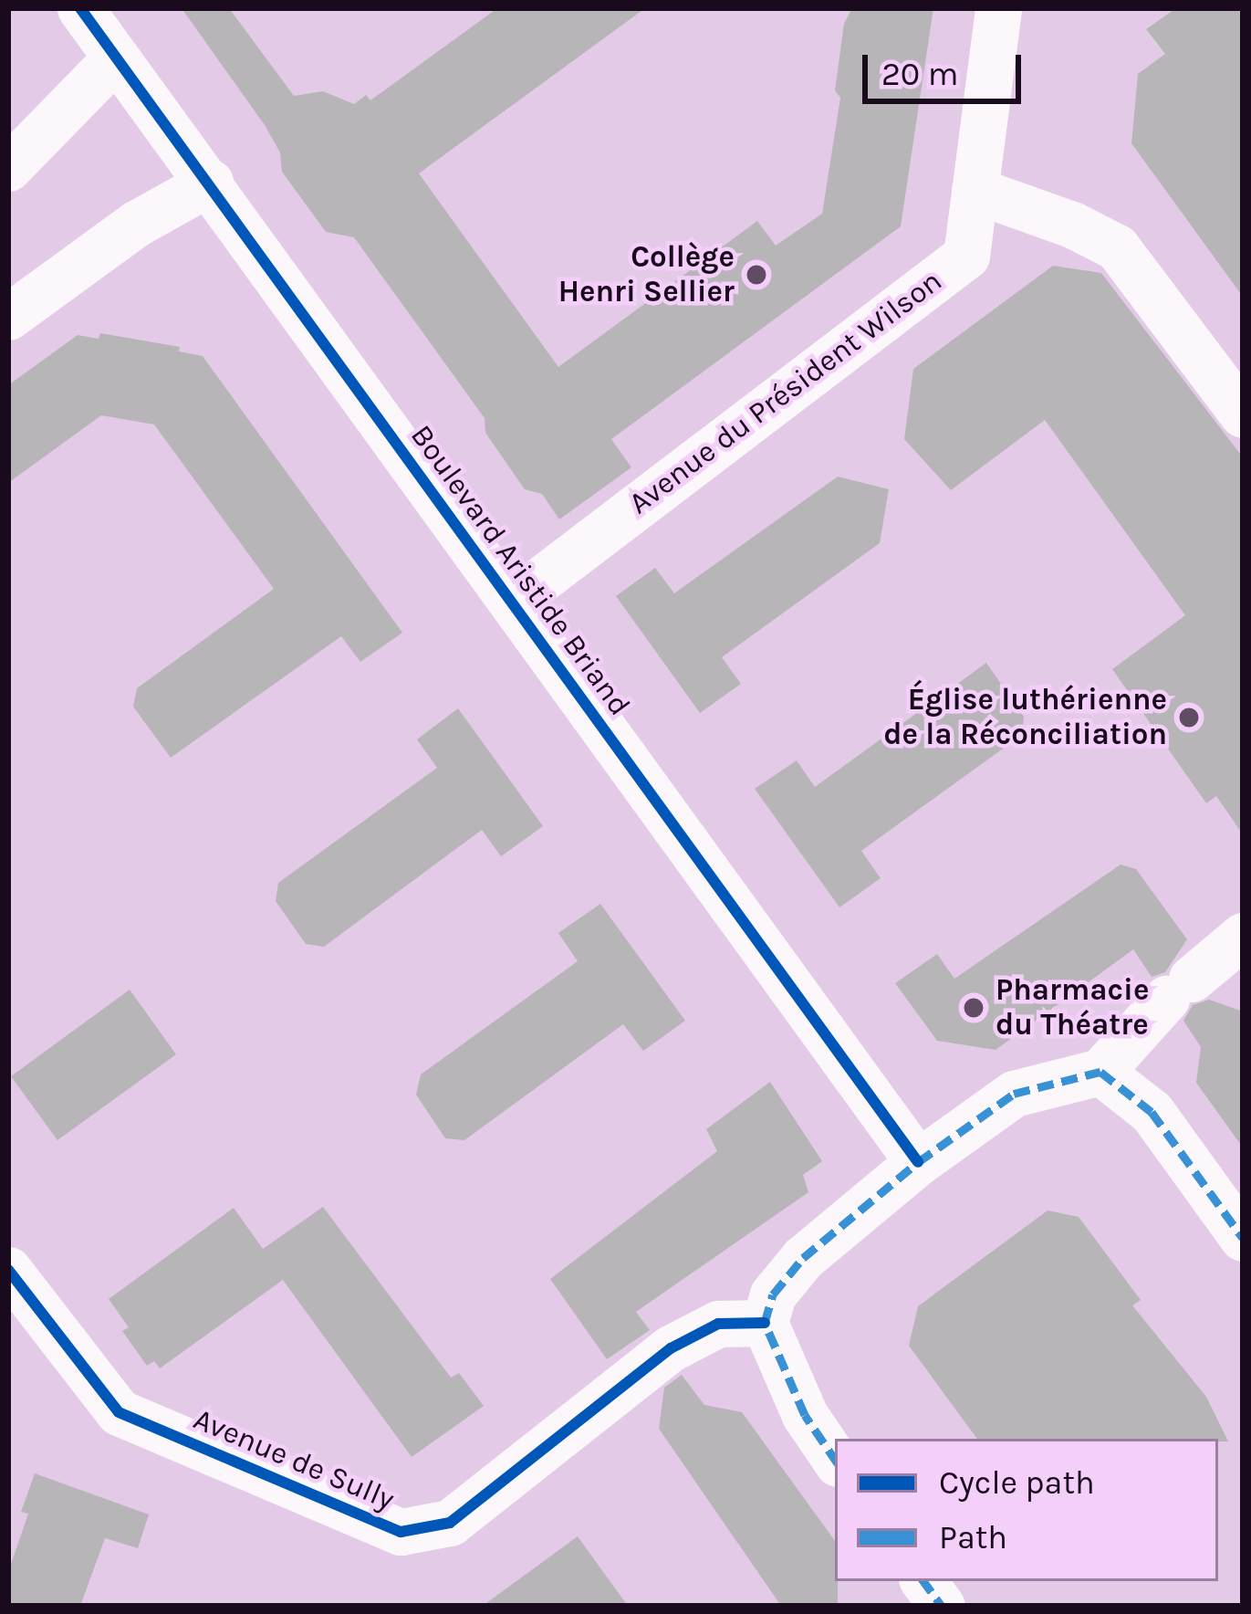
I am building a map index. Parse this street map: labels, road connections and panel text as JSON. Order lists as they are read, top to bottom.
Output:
{
  "streets": {
    "street": ["Avenue du Président Wilson", "Boulevard Aristide Briand", "Avenue de Sully"]
  },
  "crossings": [
    ["Avenue du Président Wilson", "Boulevard Aristide Briand"]
  ],
  "places": ["Collège Henri Sellier", "Église luthérienne de la Réconciliation", "Pharmacie du Théatre"],
  "legend": ["Cycle path", "Path"],
  "scale_bar": "20 m"
}
